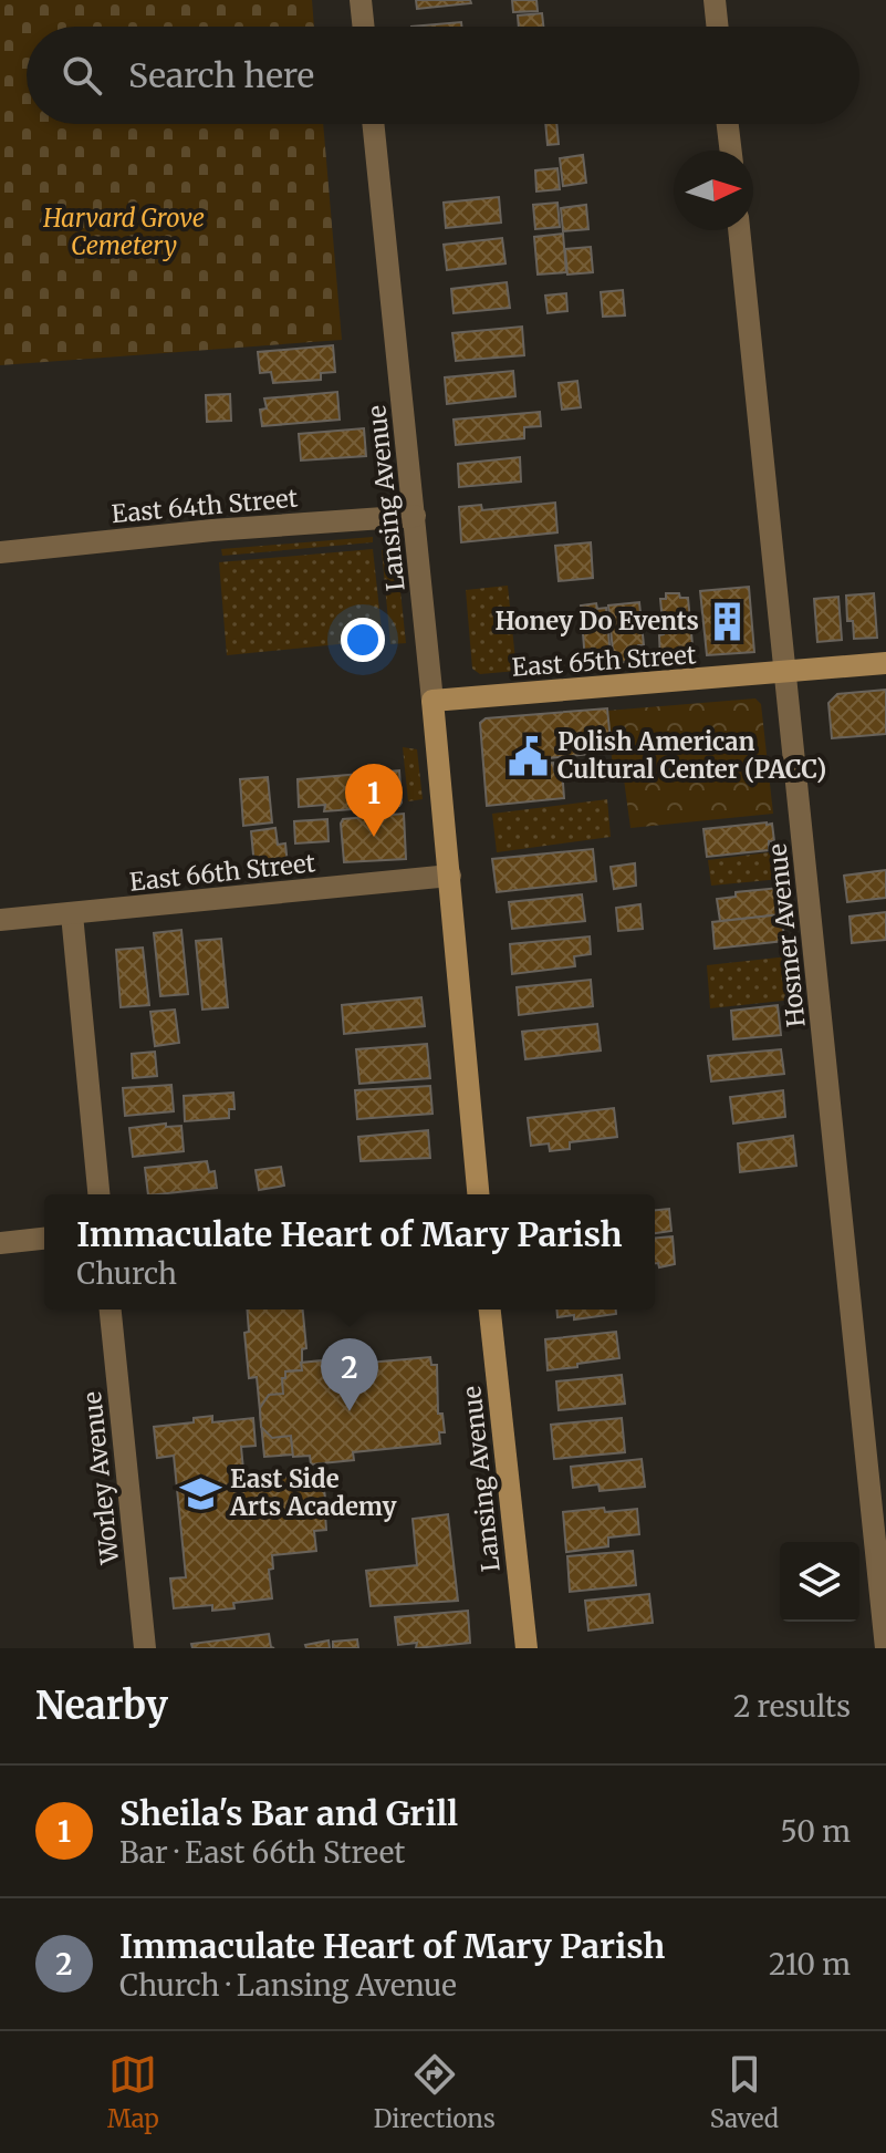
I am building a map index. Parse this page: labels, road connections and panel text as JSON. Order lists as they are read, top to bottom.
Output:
{
  "streets": {
    "street": [
      "Lansing Avenue",
      "East 64th Street",
      "East 65th Street",
      "East 66th Street",
      "Hosmer Avenue",
      "Worley Avenue"
    ]
  },
  "crossings": [
    ["Lansing Avenue", "East 64th Street"],
    ["Lansing Avenue", "East 65th Street"],
    ["Lansing Avenue", "East 66th Street"],
    ["East 65th Street", "Hosmer Avenue"]
  ],
  "parks": ["Harvard Grove Cemetery"],
  "places": {
    "building": ["Honey Do Events"],
    "public building": ["Polish American Cultural Center (PACC)"],
    "school or university": ["East Side Arts Academy"]
  },
  "north": "right",
  "page": {
    "search": "Search here",
    "pins": ["1", "2"],
    "popup": ["Immaculate Heart of Mary Parish", "Church"],
    "heading": ["Nearby", "2 results"],
    "list": [
      {
        "mark": "1",
        "name": "Sheila's Bar and Grill",
        "note": "Bar · East 66th Street",
        "value": "50 m"
      },
      {
        "mark": "2",
        "name": "Immaculate Heart of Mary Parish",
        "note": "Church · Lansing Avenue",
        "value": "210 m"
      }
    ],
    "nav": ["Map", "Directions", "Saved"]
  }
}
